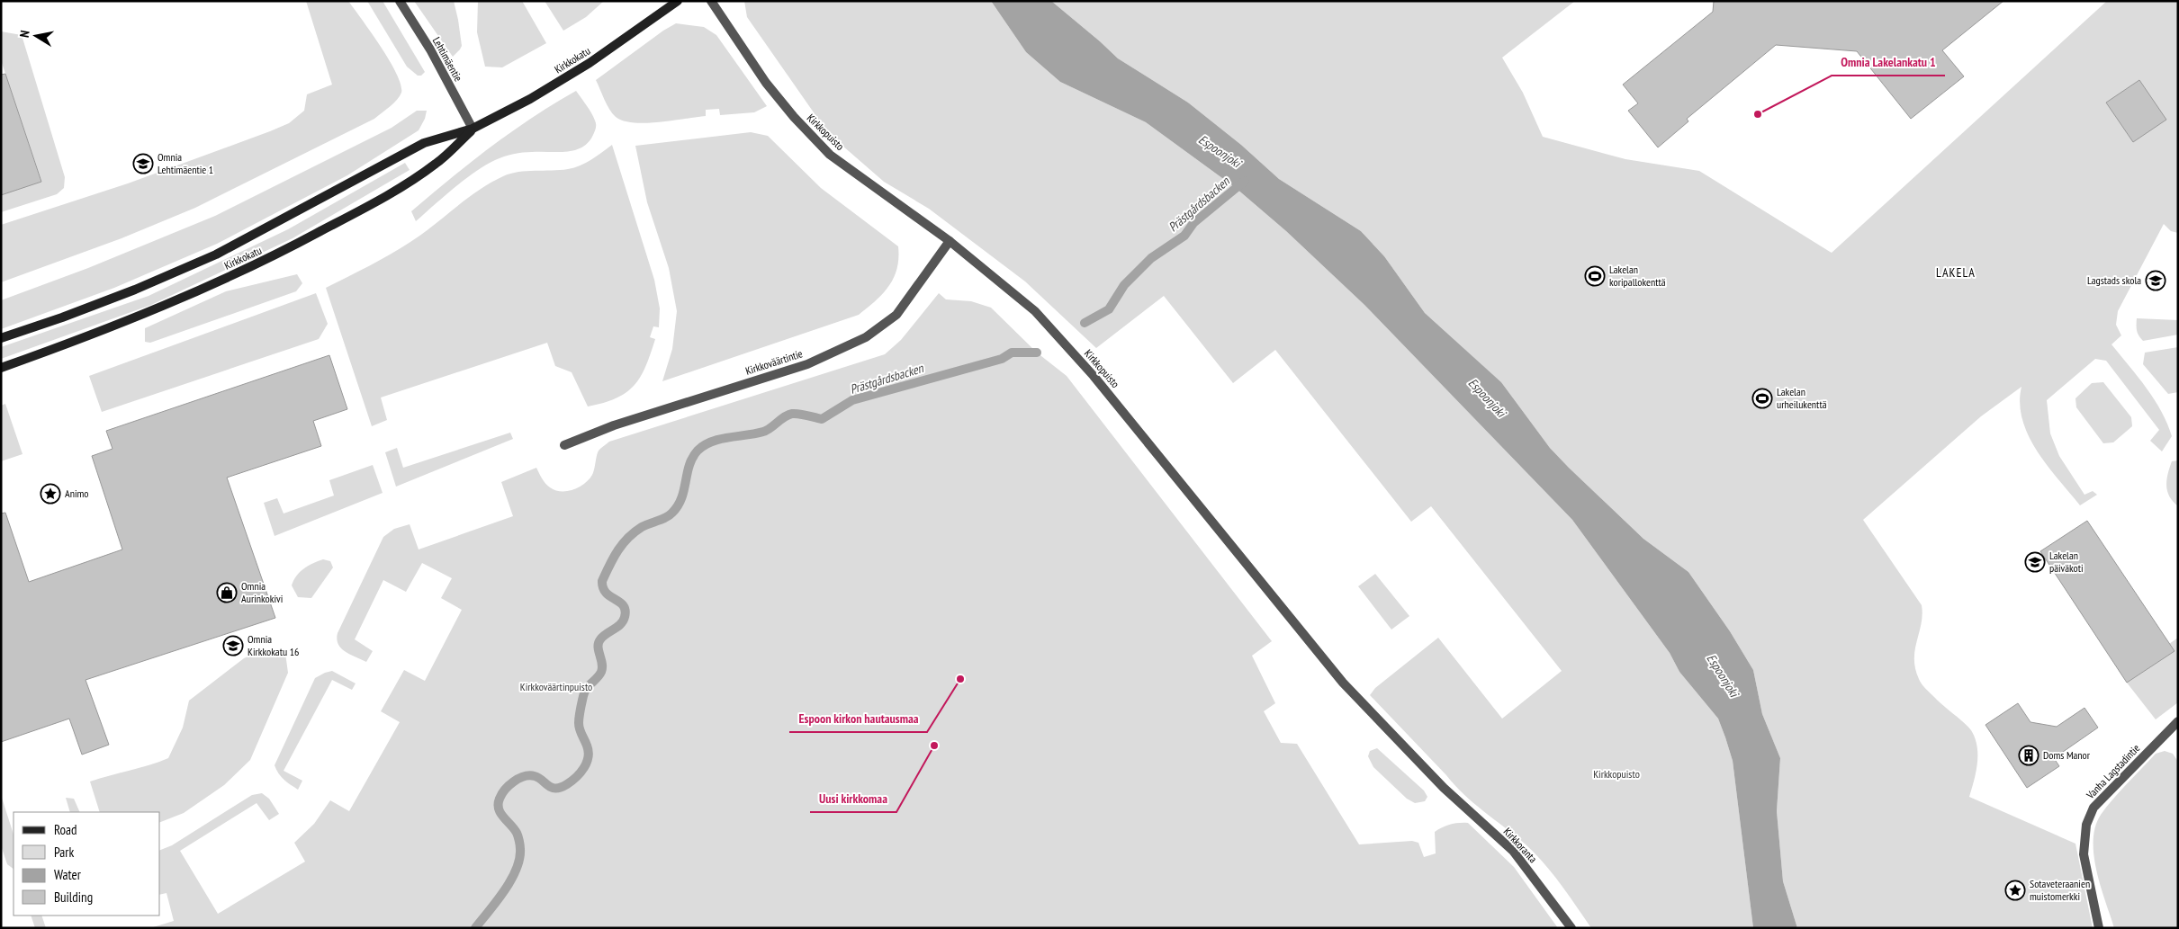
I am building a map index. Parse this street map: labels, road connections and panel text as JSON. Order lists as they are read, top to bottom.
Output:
{
  "streets": {
    "main road": ["Kirkkokatu"],
    "street": [
      "Lehtimäentie",
      "Kirkkopuisto",
      "Kirkkoväärtintie",
      "Vanha Lagstadintie",
      "Kirkkoranta"
    ]
  },
  "crossings": [
    ["Lehtimäentie", "Kirkkokatu"],
    ["Kirkkopuisto", "Kirkkoväärtintie"],
    ["Kirkkopuisto", "Kirkkoranta"]
  ],
  "districts": ["LAKELA"],
  "water": ["Espoonjoki", "Prästgårdsbacken"],
  "parks": ["Kirkkoväärtinpuisto", "Kirkkopuisto"],
  "places": {
    "other": ["Omnia Lakelankatu 1", "Espoon kirkon hautausmaa", "Uusi kirkkomaa"],
    "school or university": [
      "Omnia Lehtimäentie 1",
      "Lagstads skola",
      "Lakelan päiväkoti",
      "Omnia Kirkkokatu 16"
    ],
    "sports": ["Lakelan koripallokenttä", "Lakelan urheilukenttä"],
    "place": ["Animo", "Sotaveteraanien muistomerkki"],
    "shop": ["Omnia Aurinkokivi"],
    "building": ["Doms Manor"]
  },
  "legend": [
    "Road",
    "Park",
    "Water",
    "Building"
  ],
  "north": "left"
}
